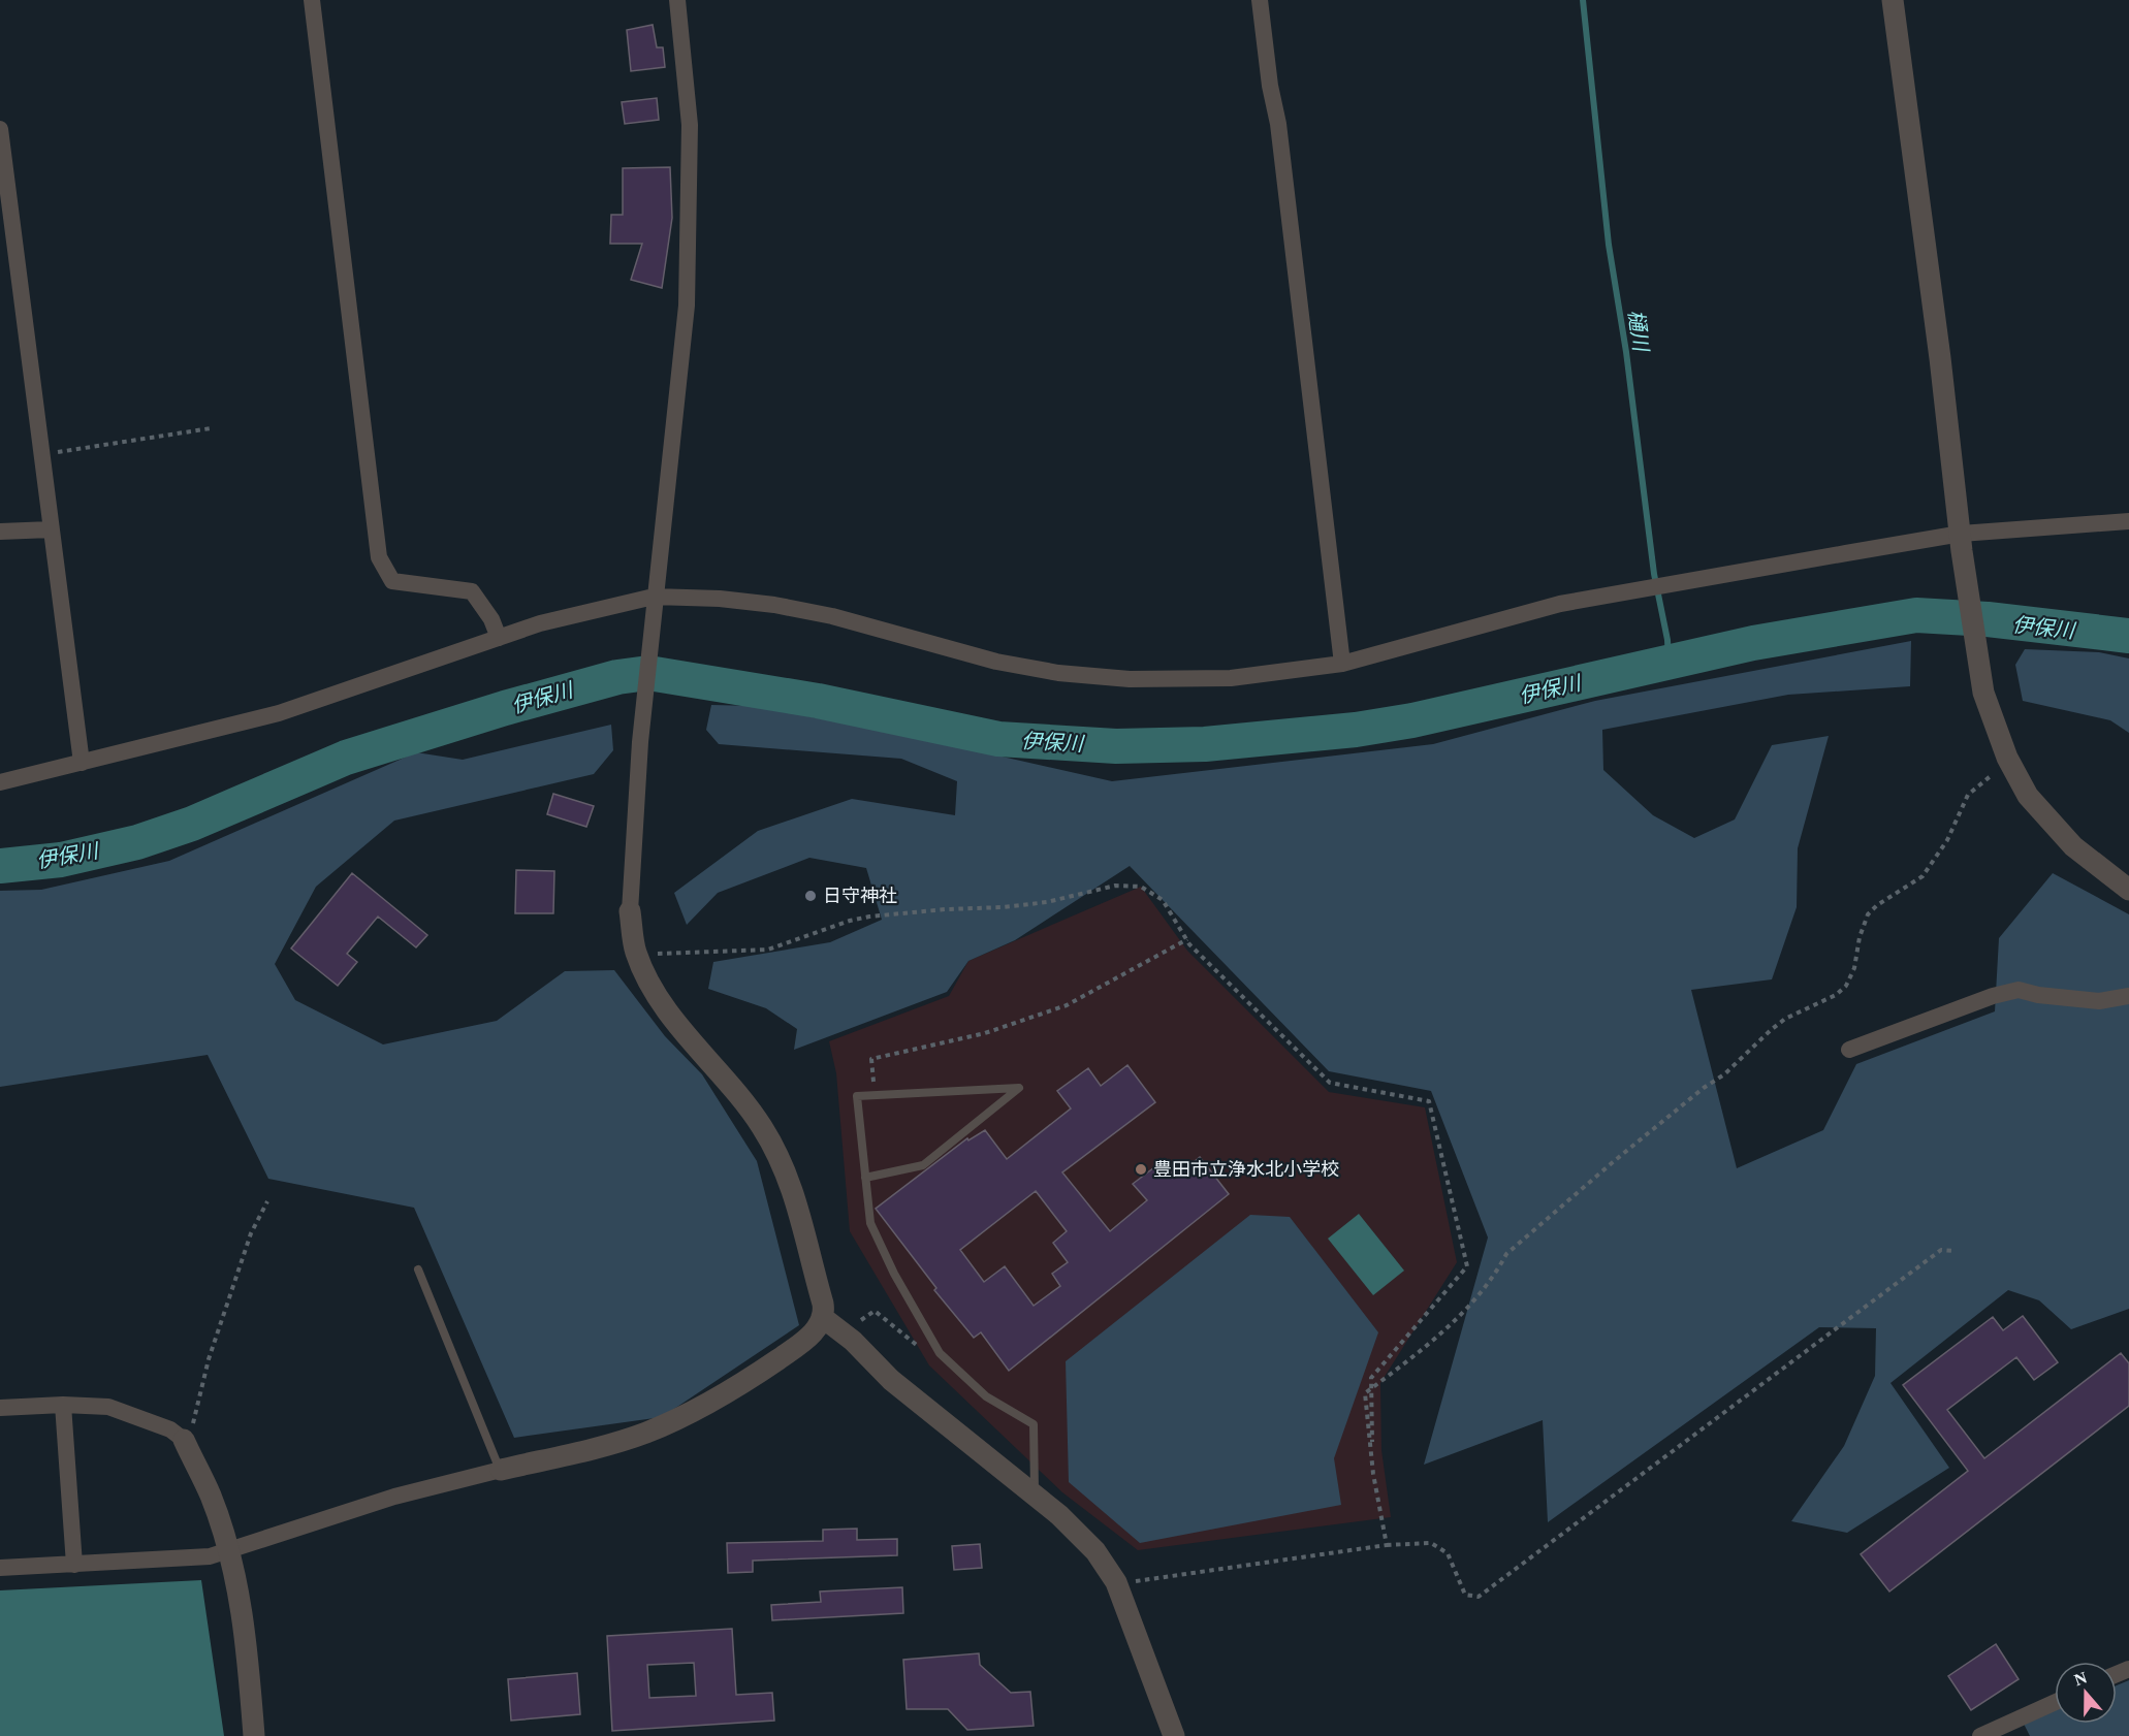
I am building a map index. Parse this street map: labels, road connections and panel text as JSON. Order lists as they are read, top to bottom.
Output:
{
  "water": ["樋川", "伊保川"],
  "places": ["日守神社", "豊田市立浄水北小学校"],
  "north": "top"
}
